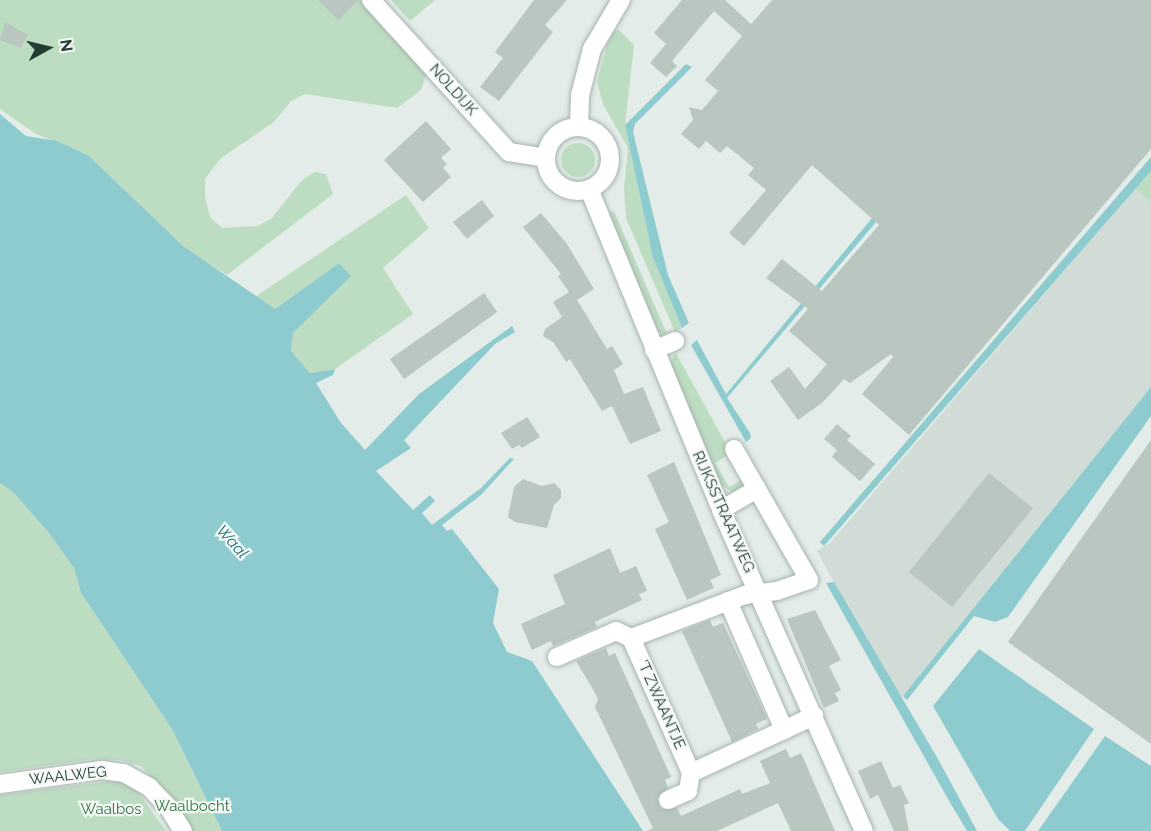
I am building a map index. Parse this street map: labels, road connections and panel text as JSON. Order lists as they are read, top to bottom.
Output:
{
  "streets": {
    "street": [
      "NOLDIJK",
      "RIJKSSTRAATWEG",
      "'T ZWAANTJE",
      "WAALWEG"
    ]
  },
  "crossings": [
    ["NOLDIJK", "RIJKSSTRAATWEG"]
  ],
  "water": ["Waal"],
  "parks": ["Waalbocht", "Waalbos"],
  "north": "right"
}
